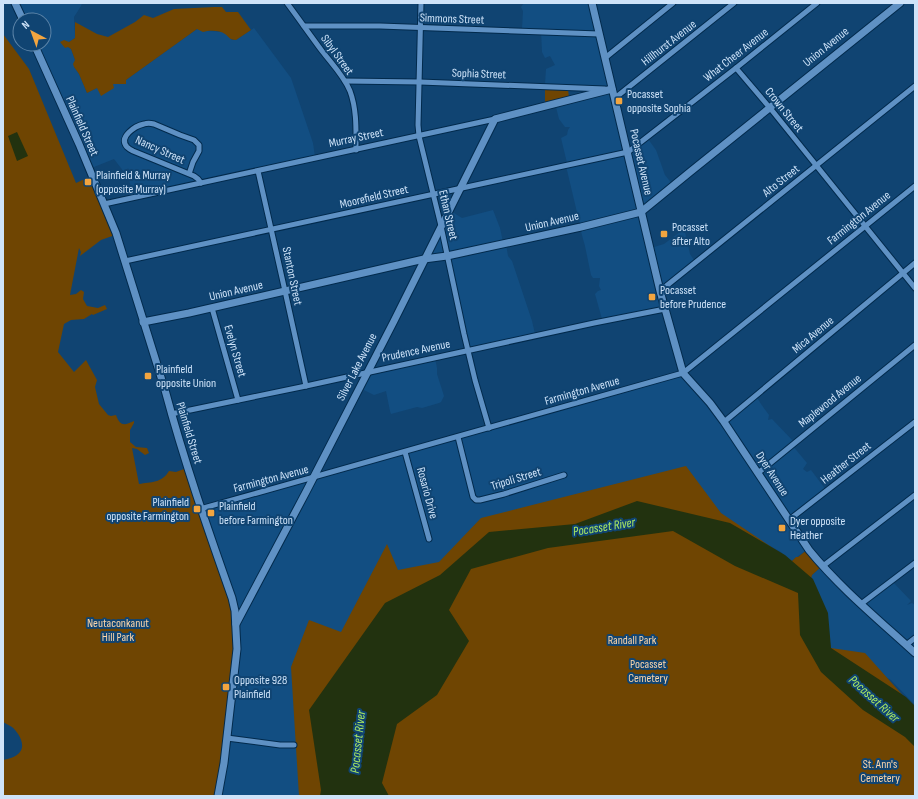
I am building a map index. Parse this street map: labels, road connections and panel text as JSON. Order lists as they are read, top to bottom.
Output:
{
  "streets": {
    "main road": [
      "Union Avenue",
      "Plainfield Street",
      "Murray Street",
      "Pocasset Avenue",
      "Silver Lake Avenue",
      "Dyer Avenue"
    ],
    "street": [
      "Simmons Street",
      "Hillhurst Avenue",
      "Sibyl Street",
      "What Cheer Avenue",
      "Sophia Street",
      "Crown Street",
      "Nancy Street",
      "Alto Street",
      "Moorefield Street",
      "Ethan Street",
      "Farmington Avenue",
      "Stanton Street",
      "Mica Avenue",
      "Evelyn Street",
      "Prudence Avenue",
      "Maplewood Avenue",
      "Heather Street",
      "Tripoli Street",
      "Rosario Drive"
    ]
  },
  "crossings": [
    ["Simmons Street", "Sibyl Street"],
    ["Simmons Street", "Pocasset Avenue"],
    ["Simmons Street", "Ethan Street"],
    ["Hillhurst Avenue", "Pocasset Avenue"],
    ["Union Avenue", "Crown Street"],
    ["Union Avenue", "Plainfield Street"],
    ["Union Avenue", "Pocasset Avenue"],
    ["Union Avenue", "Ethan Street"],
    ["Union Avenue", "Stanton Street"],
    ["Union Avenue", "Evelyn Street"],
    ["Union Avenue", "Silver Lake Avenue"],
    ["Sibyl Street", "Sophia Street"],
    ["Sibyl Street", "Murray Street"],
    ["What Cheer Avenue", "Crown Street"],
    ["What Cheer Avenue", "Pocasset Avenue"],
    ["What Cheer Avenue", "Moorefield Street"],
    ["Sophia Street", "Murray Street"],
    ["Sophia Street", "Pocasset Avenue"],
    ["Sophia Street", "Ethan Street"],
    ["Crown Street", "Alto Street"],
    ["Crown Street", "Farmington Avenue"],
    ["Crown Street", "Mica Avenue"],
    ["Plainfield Street", "Murray Street"],
    ["Plainfield Street", "Moorefield Street"],
    ["Plainfield Street", "Farmington Avenue"],
    ["Plainfield Street", "Prudence Avenue"],
    ["Plainfield Street", "Silver Lake Avenue"],
    ["Murray Street", "Nancy Street"],
    ["Murray Street", "Pocasset Avenue"],
    ["Murray Street", "Ethan Street"],
    ["Murray Street", "Stanton Street"],
    ["Murray Street", "Silver Lake Avenue"],
    ["Pocasset Avenue", "Alto Street"],
    ["Pocasset Avenue", "Moorefield Street"],
    ["Pocasset Avenue", "Prudence Avenue"],
    ["Pocasset Avenue", "Dyer Avenue"],
    ["Moorefield Street", "Ethan Street"],
    ["Moorefield Street", "Stanton Street"],
    ["Moorefield Street", "Silver Lake Avenue"],
    ["Ethan Street", "Farmington Avenue"],
    ["Ethan Street", "Prudence Avenue"],
    ["Ethan Street", "Silver Lake Avenue"],
    ["Farmington Avenue", "Silver Lake Avenue"],
    ["Farmington Avenue", "Dyer Avenue"],
    ["Farmington Avenue", "Tripoli Street"],
    ["Farmington Avenue", "Rosario Drive"],
    ["Stanton Street", "Prudence Avenue"],
    ["Mica Avenue", "Dyer Avenue"],
    ["Evelyn Street", "Prudence Avenue"],
    ["Prudence Avenue", "Silver Lake Avenue"],
    ["Prudence Avenue", "Dyer Avenue"],
    ["Maplewood Avenue", "Dyer Avenue"],
    ["Heather Street", "Dyer Avenue"]
  ],
  "water": ["Pocasset River"],
  "parks": [
    "Neutaconkanut Hill Park",
    "Randall Park",
    "Pocasset Cemetery",
    "St. Ann's Cemetery"
  ],
  "places": {
    "transit": [
      "Pocasset opposite Sophia",
      "Plainfield & Murray (opposite Murray)",
      "Pocasset after Alto",
      "Pocasset before Prudence",
      "Plainfield opposite Union",
      "Plainfield opposite Farmington",
      "Plainfield before Farmington",
      "Dyer opposite Heather",
      "Opposite 928 Plainfield"
    ]
  },
  "north": "top left"
}
